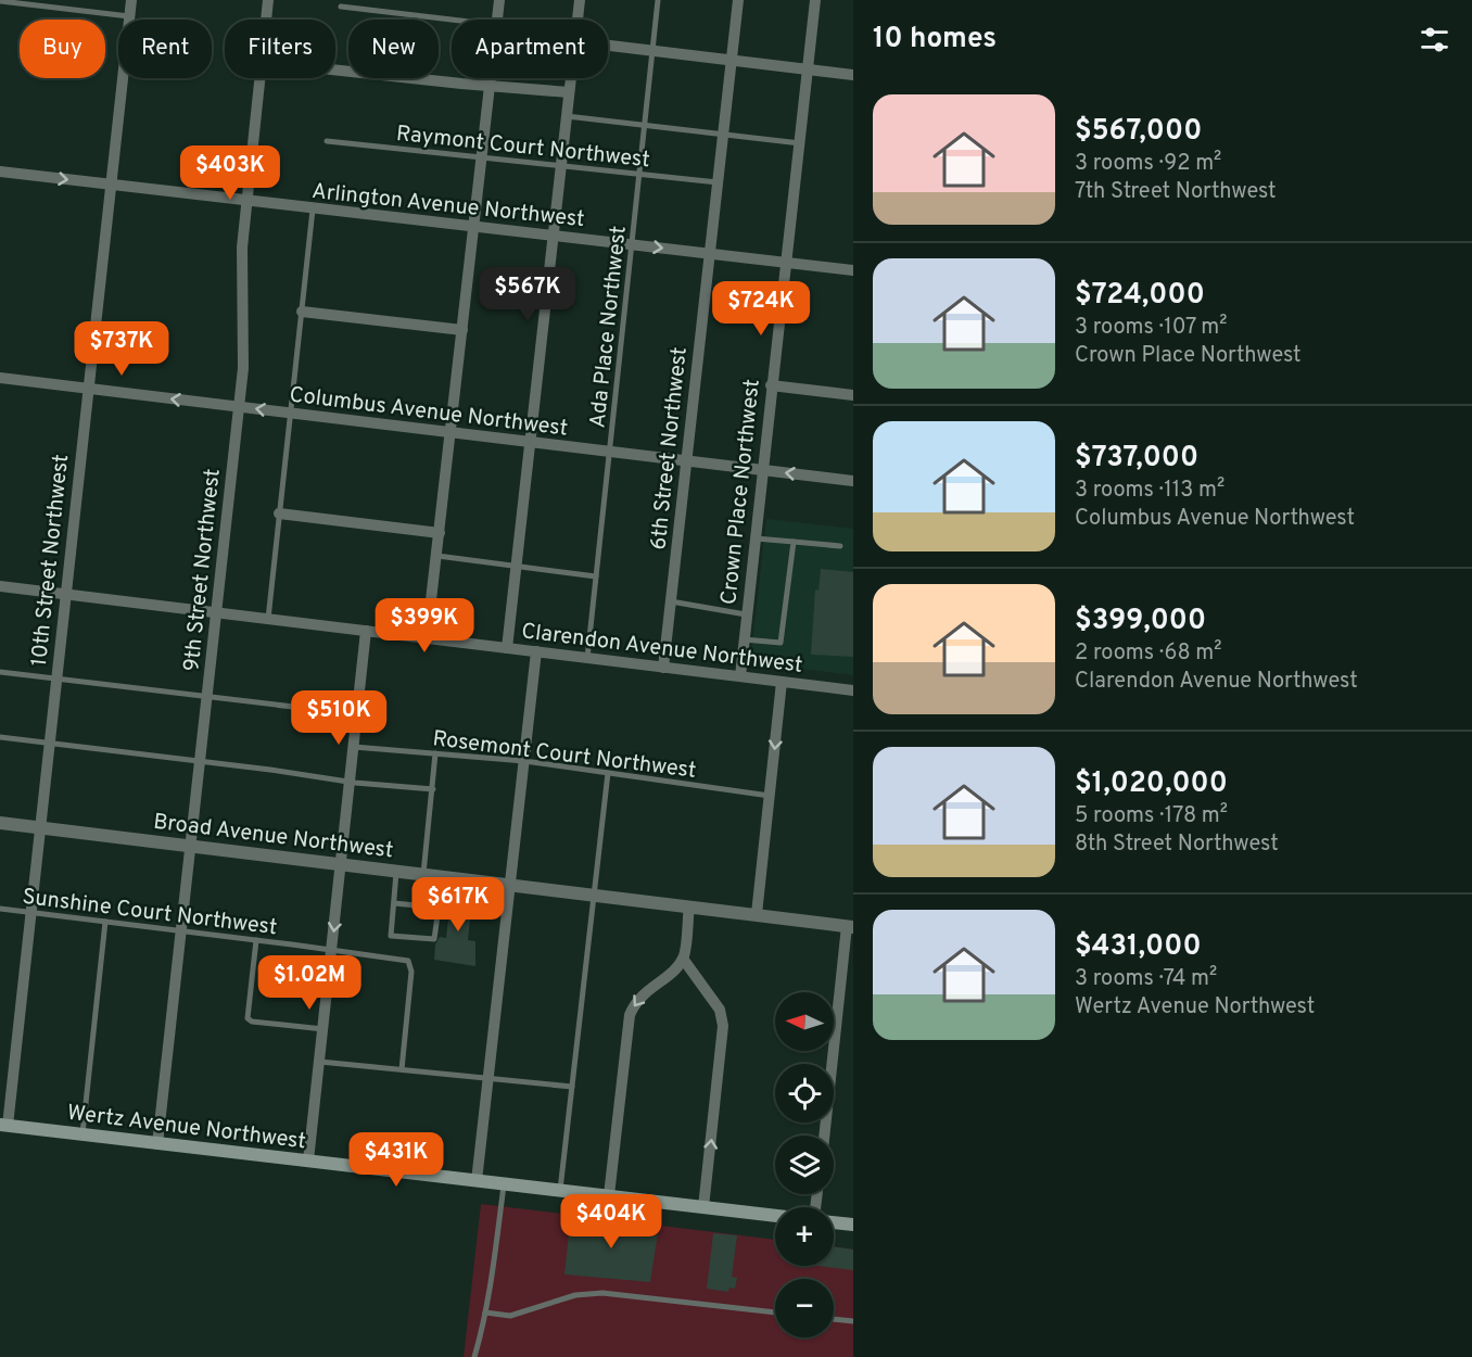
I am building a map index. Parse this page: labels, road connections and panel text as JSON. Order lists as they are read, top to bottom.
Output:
{
  "streets": {
    "main road": ["Wertz Avenue Northwest"],
    "street": [
      "Arlington Avenue Northwest",
      "Columbus Avenue Northwest",
      "6th Street Northwest",
      "Crown Place Northwest",
      "10th Street Northwest",
      "9th Street Northwest",
      "Clarendon Avenue Northwest",
      "Broad Avenue Northwest"
    ],
    "lane": [
      "Raymont Court Northwest",
      "Ada Place Northwest",
      "Rosemont Court Northwest",
      "Sunshine Court Northwest"
    ]
  },
  "crossings": [
    ["Raymont Court Northwest", "Ada Place Northwest"],
    ["Raymont Court Northwest", "6th Street Northwest"],
    ["Arlington Avenue Northwest", "Ada Place Northwest"],
    ["Arlington Avenue Northwest", "6th Street Northwest"],
    ["Arlington Avenue Northwest", "Crown Place Northwest"],
    ["Arlington Avenue Northwest", "10th Street Northwest"],
    ["Arlington Avenue Northwest", "9th Street Northwest"],
    ["Ada Place Northwest", "Columbus Avenue Northwest"],
    ["Ada Place Northwest", "Clarendon Avenue Northwest"],
    ["Columbus Avenue Northwest", "6th Street Northwest"],
    ["Columbus Avenue Northwest", "Crown Place Northwest"],
    ["Columbus Avenue Northwest", "10th Street Northwest"],
    ["Columbus Avenue Northwest", "9th Street Northwest"],
    ["6th Street Northwest", "Clarendon Avenue Northwest"],
    ["Crown Place Northwest", "Clarendon Avenue Northwest"],
    ["10th Street Northwest", "Clarendon Avenue Northwest"],
    ["10th Street Northwest", "Broad Avenue Northwest"],
    ["10th Street Northwest", "Sunshine Court Northwest"],
    ["10th Street Northwest", "Wertz Avenue Northwest"],
    ["9th Street Northwest", "Clarendon Avenue Northwest"],
    ["9th Street Northwest", "Broad Avenue Northwest"],
    ["9th Street Northwest", "Sunshine Court Northwest"],
    ["9th Street Northwest", "Wertz Avenue Northwest"]
  ],
  "north": "left",
  "page": {
    "heading": "10 homes",
    "chip": [
      "Buy",
      "Rent",
      "Filters",
      "New",
      "Apartment"
    ],
    "list": [
      {
        "name": "$567,000",
        "note": "3 rooms · 92 m² · 7th Street Northwest"
      },
      {
        "name": "$724,000",
        "note": "3 rooms · 107 m² · Crown Place Northwest"
      },
      {
        "name": "$737,000",
        "note": "3 rooms · 113 m² · Columbus Avenue Northwest"
      },
      {
        "name": "$399,000",
        "note": "2 rooms · 68 m² · Clarendon Avenue Northwest"
      },
      {
        "name": "$1,020,000",
        "note": "5 rooms · 178 m² · 8th Street Northwest"
      },
      {
        "name": "$431,000",
        "note": "3 rooms · 74 m² · Wertz Avenue Northwest"
      }
    ],
    "price": [
      "$403K",
      "$567K",
      "$724K",
      "$737K",
      "$399K",
      "$510K",
      "$617K",
      "$1.02M",
      "$431K",
      "$404K"
    ],
    "map_buttons": ["+", "−"]
  }
}
